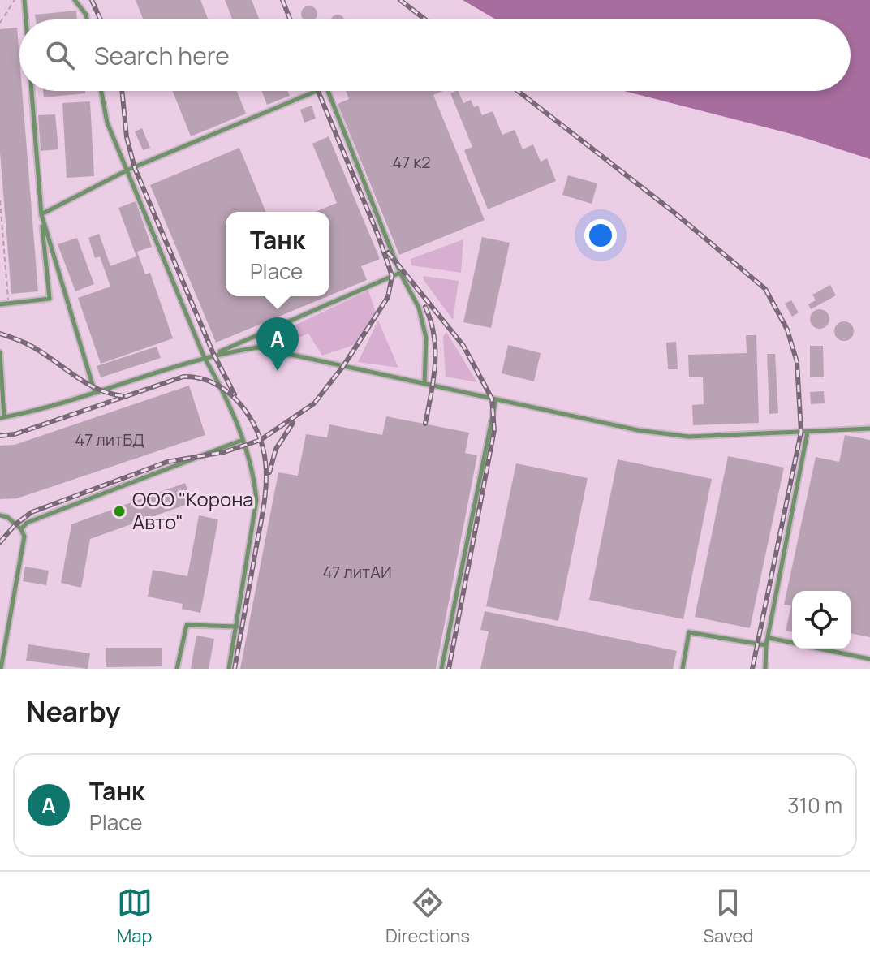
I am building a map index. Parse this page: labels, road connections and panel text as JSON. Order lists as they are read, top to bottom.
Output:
{
  "places": ["ООО \"Корона Авто\""],
  "house_numbers": ["47 к2", "47 литБД", "47 литАИ"],
  "page": {
    "search": "Search here",
    "popup": ["Танк", "Place"],
    "pins": "A",
    "heading": "Nearby",
    "list": [
      {
        "mark": "A",
        "name": "Танк",
        "note": "Place",
        "value": "310 m"
      }
    ],
    "nav": ["Map", "Directions", "Saved"]
  }
}
